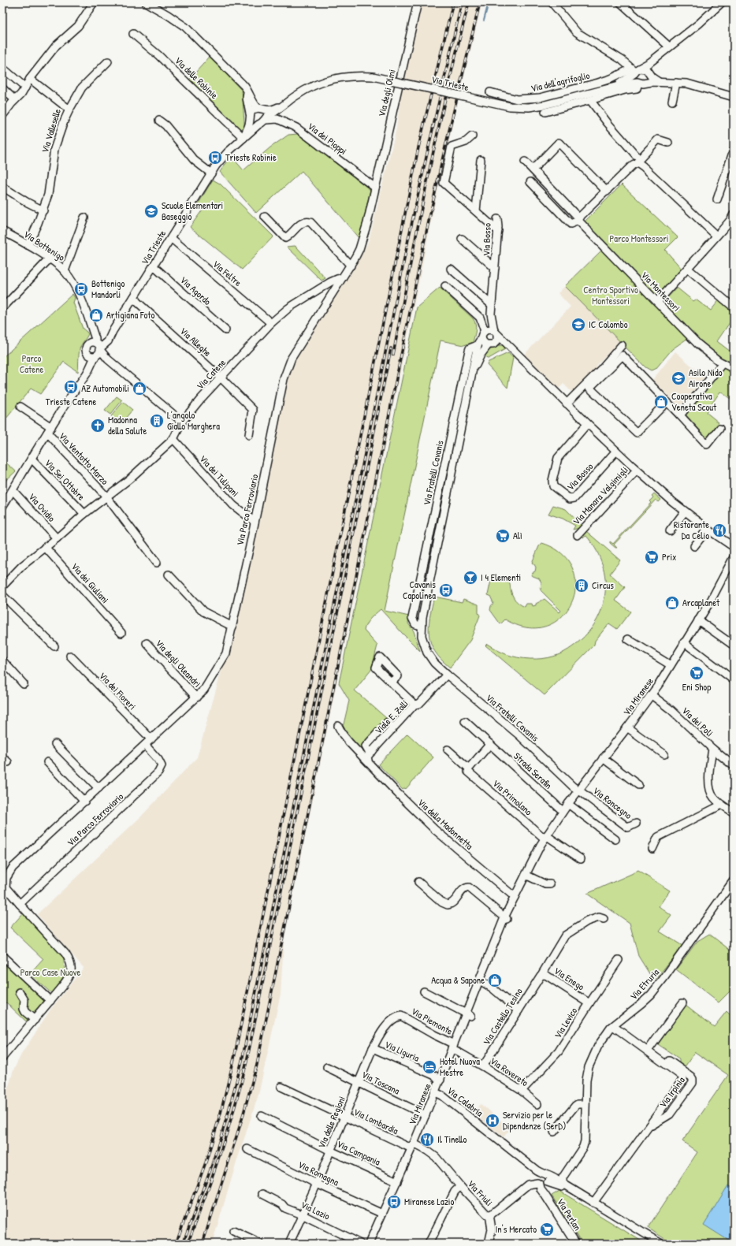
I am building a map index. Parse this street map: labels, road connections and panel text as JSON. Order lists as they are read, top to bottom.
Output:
{
  "streets": {
    "street": [
      "Via delle Robinie",
      "Via dell'agrifoglio",
      "Via Trieste",
      "Via degli Olmi",
      "Via Valleselle",
      "Via dei Pioppi",
      "Via Bosso",
      "Via Bottenigo",
      "Via Feltre",
      "Via Agordo",
      "Via Montessori",
      "Via Alleghe",
      "Via Catene",
      "Via Ventotto Marzo",
      "Via Fratelli Cavanis",
      "Via dei Tulipani",
      "Via Sei Ottobre",
      "Via Manara Valgimigli",
      "Via Ovidio",
      "Via Parco Ferroviario",
      "Via dei Giuliani",
      "Via degli Oleandri",
      "Via dei Fioreri",
      "Via Miranese",
      "Viale E. Zolli",
      "Via dei Poli",
      "Strada Serafin",
      "Via Primolano",
      "Via Roncegno",
      "Via della Madonnetta",
      "Via Enego",
      "Via Etruria",
      "Via Castello Tesino",
      "Via Piemonte",
      "Via Levico",
      "Via Liguria",
      "Via Rovereto",
      "Via Toscana",
      "Via Irpinia",
      "Via Calabria",
      "Via Lombardia",
      "Via delle Regioni",
      "Via Campania",
      "Via Romagna",
      "Via Friuli",
      "Via Lazio",
      "Via Perlan"
    ]
  },
  "crossings": [
    ["Via delle Robinie", "Via Trieste"],
    ["Via dell'agrifoglio", "Via Trieste"],
    ["Via Trieste", "Via dei Pioppi"],
    ["Via Trieste", "Via Bottenigo"],
    ["Via Trieste", "Via Feltre"],
    ["Via Trieste", "Via Agordo"],
    ["Via Trieste", "Via Alleghe"],
    ["Via degli Olmi", "Via dei Pioppi"],
    ["Via degli Olmi", "Via Parco Ferroviario"],
    ["Via Valleselle", "Via Bottenigo"],
    ["Via dei Pioppi", "Via Parco Ferroviario"],
    ["Via Bosso", "Via Fratelli Cavanis"],
    ["Via Bosso", "Via Manara Valgimigli"],
    ["Via Feltre", "Via Catene"],
    ["Via Alleghe", "Via Catene"],
    ["Via Catene", "Via Ventotto Marzo"],
    ["Via Catene", "Via dei Tulipani"],
    ["Via Catene", "Via Sei Ottobre"],
    ["Via Catene", "Via Ovidio"],
    ["Via Catene", "Via Parco Ferroviario"],
    ["Via Catene", "Via dei Giuliani"],
    ["Via Fratelli Cavanis", "Via Miranese"],
    ["Via Fratelli Cavanis", "Viale E. Zolli"],
    ["Via Fratelli Cavanis", "Via Roncegno"],
    ["Via dei Tulipani", "Via Parco Ferroviario"],
    ["Via Parco Ferroviario", "Via degli Oleandri"],
    ["Via Parco Ferroviario", "Via dei Fioreri"],
    ["Via Miranese", "Via dei Poli"],
    ["Via Miranese", "Strada Serafin"],
    ["Via Miranese", "Via Primolano"],
    ["Via Miranese", "Via Roncegno"],
    ["Via Miranese", "Via della Madonnetta"],
    ["Via Miranese", "Via Piemonte"],
    ["Via Miranese", "Via Liguria"],
    ["Via Miranese", "Via Rovereto"],
    ["Via Miranese", "Via Toscana"],
    ["Via Miranese", "Via Calabria"],
    ["Via Miranese", "Via Lombardia"],
    ["Via Miranese", "Via Campania"],
    ["Via Miranese", "Via Romagna"],
    ["Via Miranese", "Via Friuli"],
    ["Viale E. Zolli", "Via della Madonnetta"],
    ["Via Enego", "Via Castello Tesino"],
    ["Via Enego", "Via Levico"],
    ["Via Etruria", "Via Irpinia"],
    ["Via Etruria", "Via Calabria"],
    ["Via Etruria", "Via Friuli"],
    ["Via Etruria", "Via Perlan"],
    ["Via Castello Tesino", "Via Rovereto"],
    ["Via Piemonte", "Via Rovereto"],
    ["Via Piemonte", "Via delle Regioni"],
    ["Via Levico", "Via Rovereto"],
    ["Via Liguria", "Via delle Regioni"],
    ["Via Toscana", "Via delle Regioni"],
    ["Via Irpinia", "Via Calabria"],
    ["Via Calabria", "Via Friuli"],
    ["Via Calabria", "Via Perlan"],
    ["Via Lombardia", "Via delle Regioni"],
    ["Via Lombardia", "Via Friuli"],
    ["Via delle Regioni", "Via Campania"],
    ["Via delle Regioni", "Via Romagna"],
    ["Via delle Regioni", "Via Lazio"],
    ["Via Friuli", "Via Perlan"]
  ],
  "parks": [
    "Parco Montessori",
    "Centro Sportivo Montessori",
    "Parco Catene",
    "Parco Case Nuove"
  ],
  "places": {
    "bus stop": [
      "Trieste Robinie",
      "Bottenigo Mandorli",
      "Trieste Catene",
      "Cavanis Capolinea",
      "Miranese Lazio"
    ],
    "school or university": ["Scuole Elementari Baseggio", "IC Colombo", "Asilo Nido Airone"],
    "shop": [
      "Artigiana Foto",
      "AZ Automobili",
      "Cooperativa Veneta Scout",
      "Arcaplanet",
      "Acqua & Sapone"
    ],
    "building": ["L’angolo Giallo Marghera", "Circus"],
    "church": ["Madonna della Salute"],
    "restaurant": ["Ristorante Da Celio", "Il Tinello"],
    "supermarket": [
      "Alì",
      "Prix",
      "Eni Shop",
      "In's Mercato"
    ],
    "bar": ["I 4 Elementi"],
    "hotel": ["Hotel Nuova Mestre"],
    "hospital": ["Servizio per le Dipendenze (SerD)"]
  }
}
